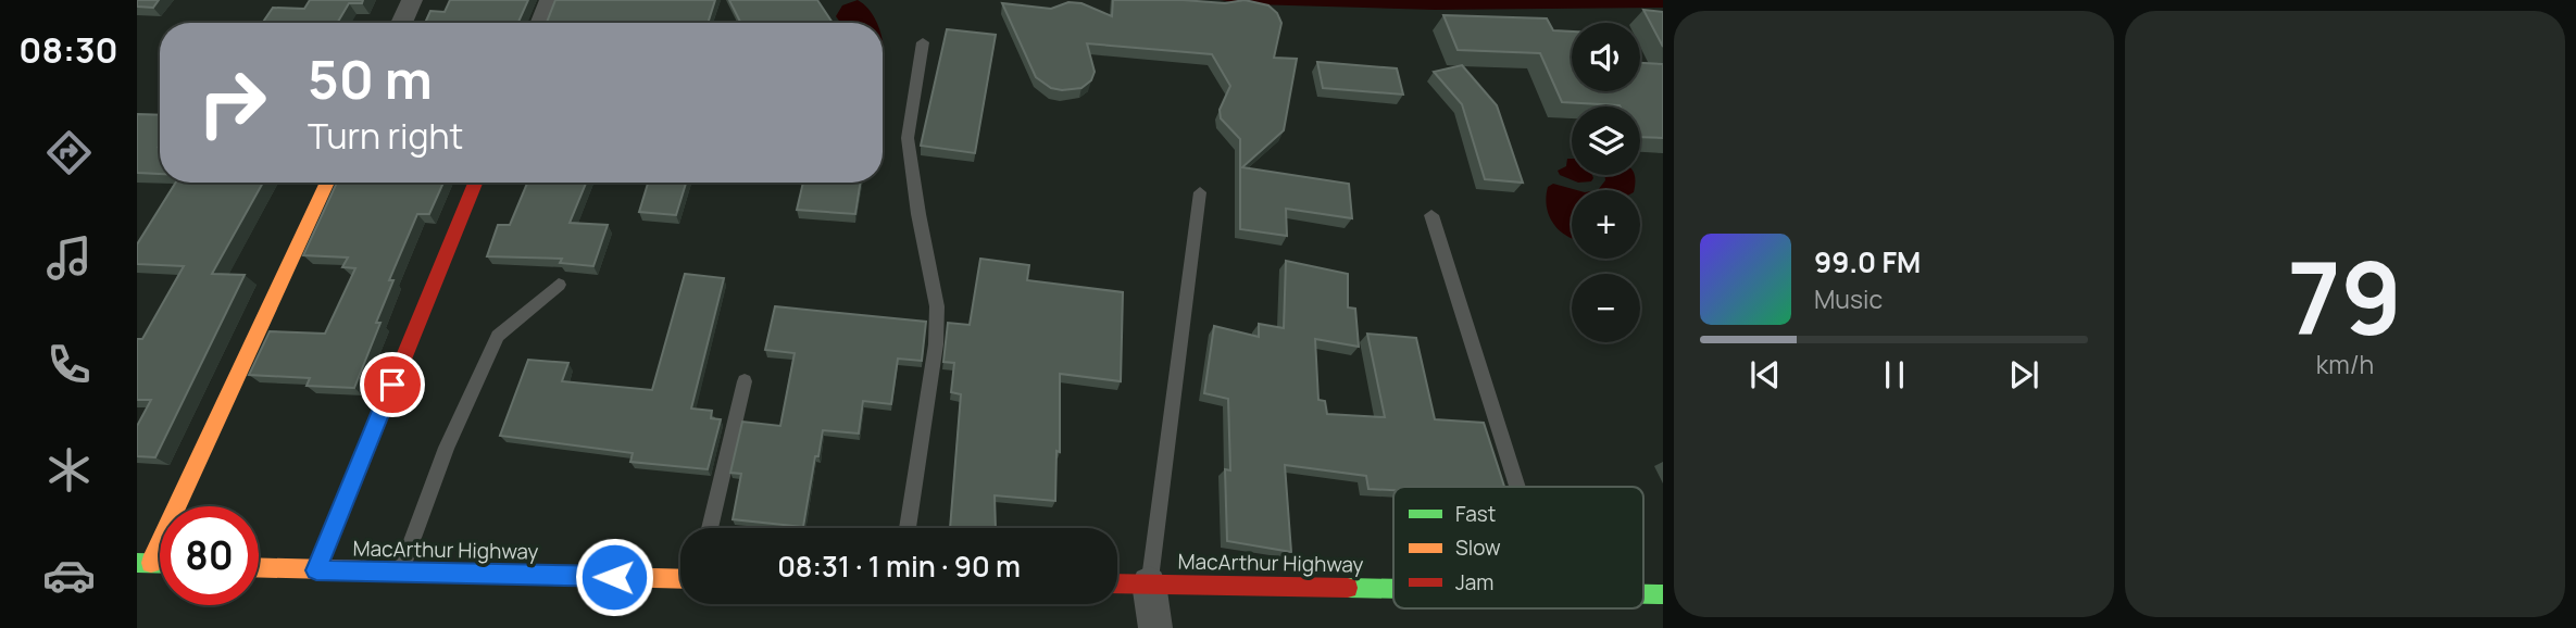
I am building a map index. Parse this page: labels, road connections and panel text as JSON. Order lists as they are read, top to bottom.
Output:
{
  "streets": {
    "main road": ["MacArthur Highway"]
  },
  "legend": ["Fast", "Slow", "Jam"],
  "page": {
    "tabs": "08:30",
    "tile": ["79", "km/h"],
    "map_buttons": ["+", "−"],
    "turn": ["50 m", "Turn right"],
    "song": ["99.0 FM", "Music"],
    "limit": "80",
    "trip": "08:31 · 1 min · 90 m"
  }
}
